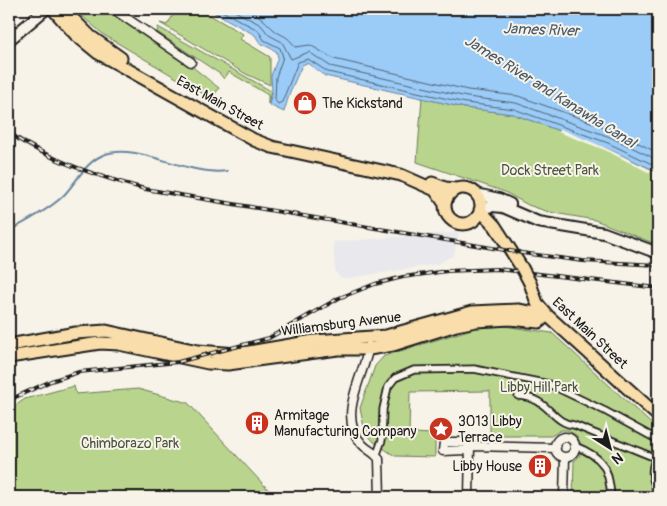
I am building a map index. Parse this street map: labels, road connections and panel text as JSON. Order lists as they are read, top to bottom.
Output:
{
  "streets": {
    "main road": ["East Main Street", "Williamsburg Avenue"]
  },
  "crossings": [
    ["East Main Street", "Williamsburg Avenue"]
  ],
  "water": ["James River", "James River and Kanawha Canal"],
  "parks": ["Dock Street Park", "Libby Hill Park", "Chimborazo Park"],
  "places": {
    "shop": ["The Kickstand"],
    "building": ["Armitage Manufacturing Company", "Libby House"],
    "place": ["3013 Libby Terrace"]
  },
  "north": "bottom right"
}
